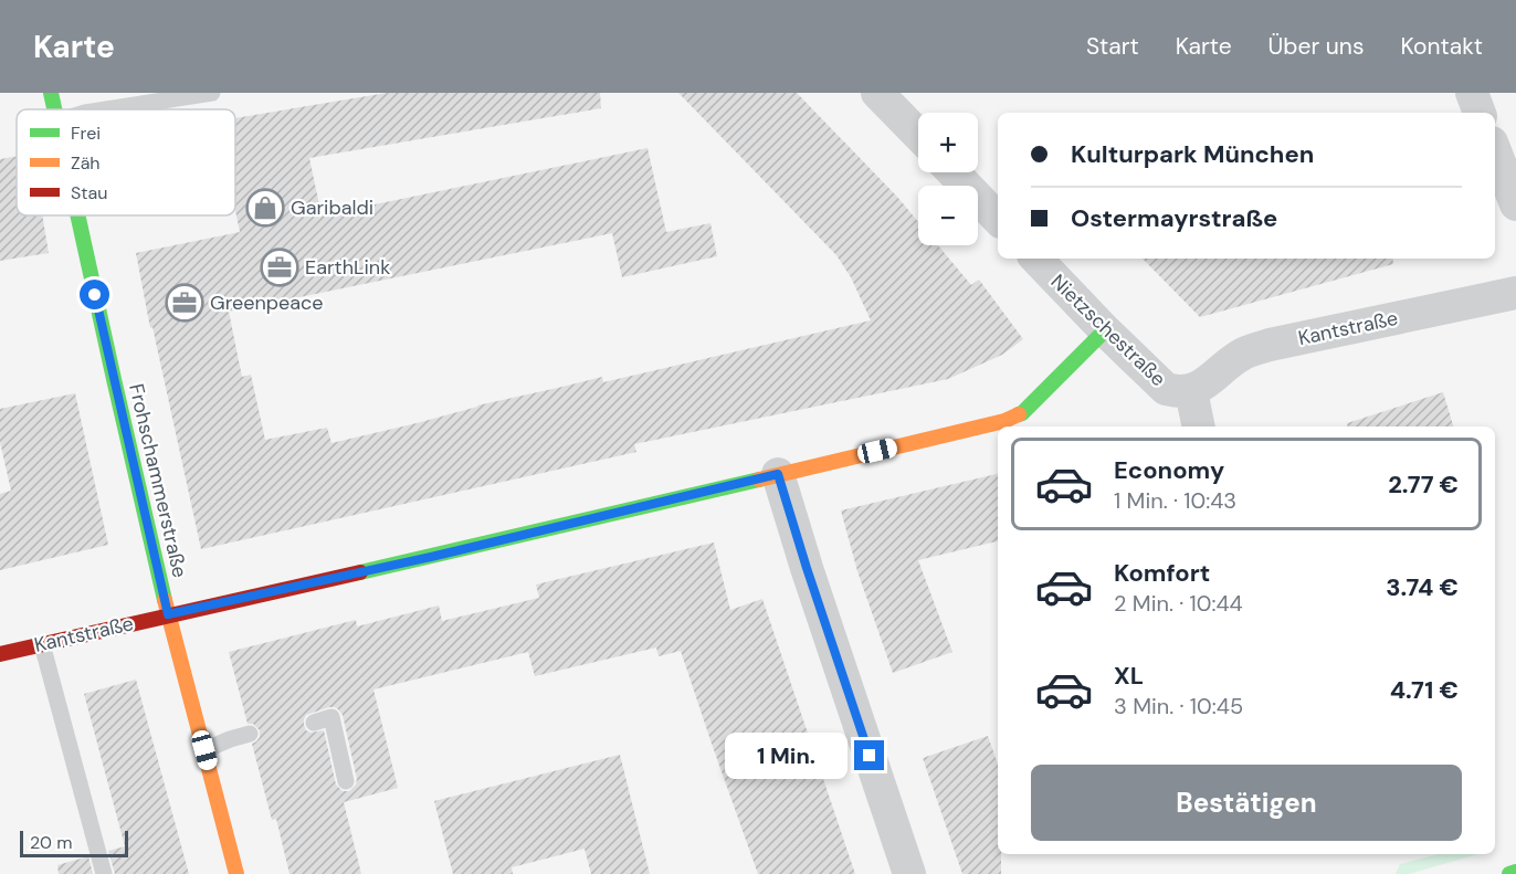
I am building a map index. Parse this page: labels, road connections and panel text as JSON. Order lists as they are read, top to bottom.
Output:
{
  "streets": {
    "street": ["Kantstraße", "Nietzschestraße", "Frohschammerstraße"]
  },
  "crossings": [
    ["Kantstraße", "Nietzschestraße"],
    ["Kantstraße", "Frohschammerstraße"]
  ],
  "places": {
    "shop": ["Garibaldi"],
    "office": ["EarthLink", "Greenpeace"]
  },
  "legend": ["Frei", "Zäh", "Stau"],
  "scale_bar": "20 m",
  "page": {
    "header": "Karte",
    "nav": [
      "Start",
      "Karte",
      "Über uns",
      "Kontakt"
    ],
    "map_buttons": ["+", "−"],
    "banner": ["Kulturpark München", "Ostermayrstraße"],
    "list": [
      {
        "name": "Economy",
        "note": "1 Min. · 10:43",
        "value": "2.77 €"
      },
      {
        "name": "Komfort",
        "note": "2 Min. · 10:44",
        "value": "3.74 €"
      },
      {
        "name": "XL",
        "note": "3 Min. · 10:45",
        "value": "4.71 €"
      }
    ],
    "bubble": "1 Min.",
    "buttons": "Bestätigen",
    "scale": "20 m"
  }
}
